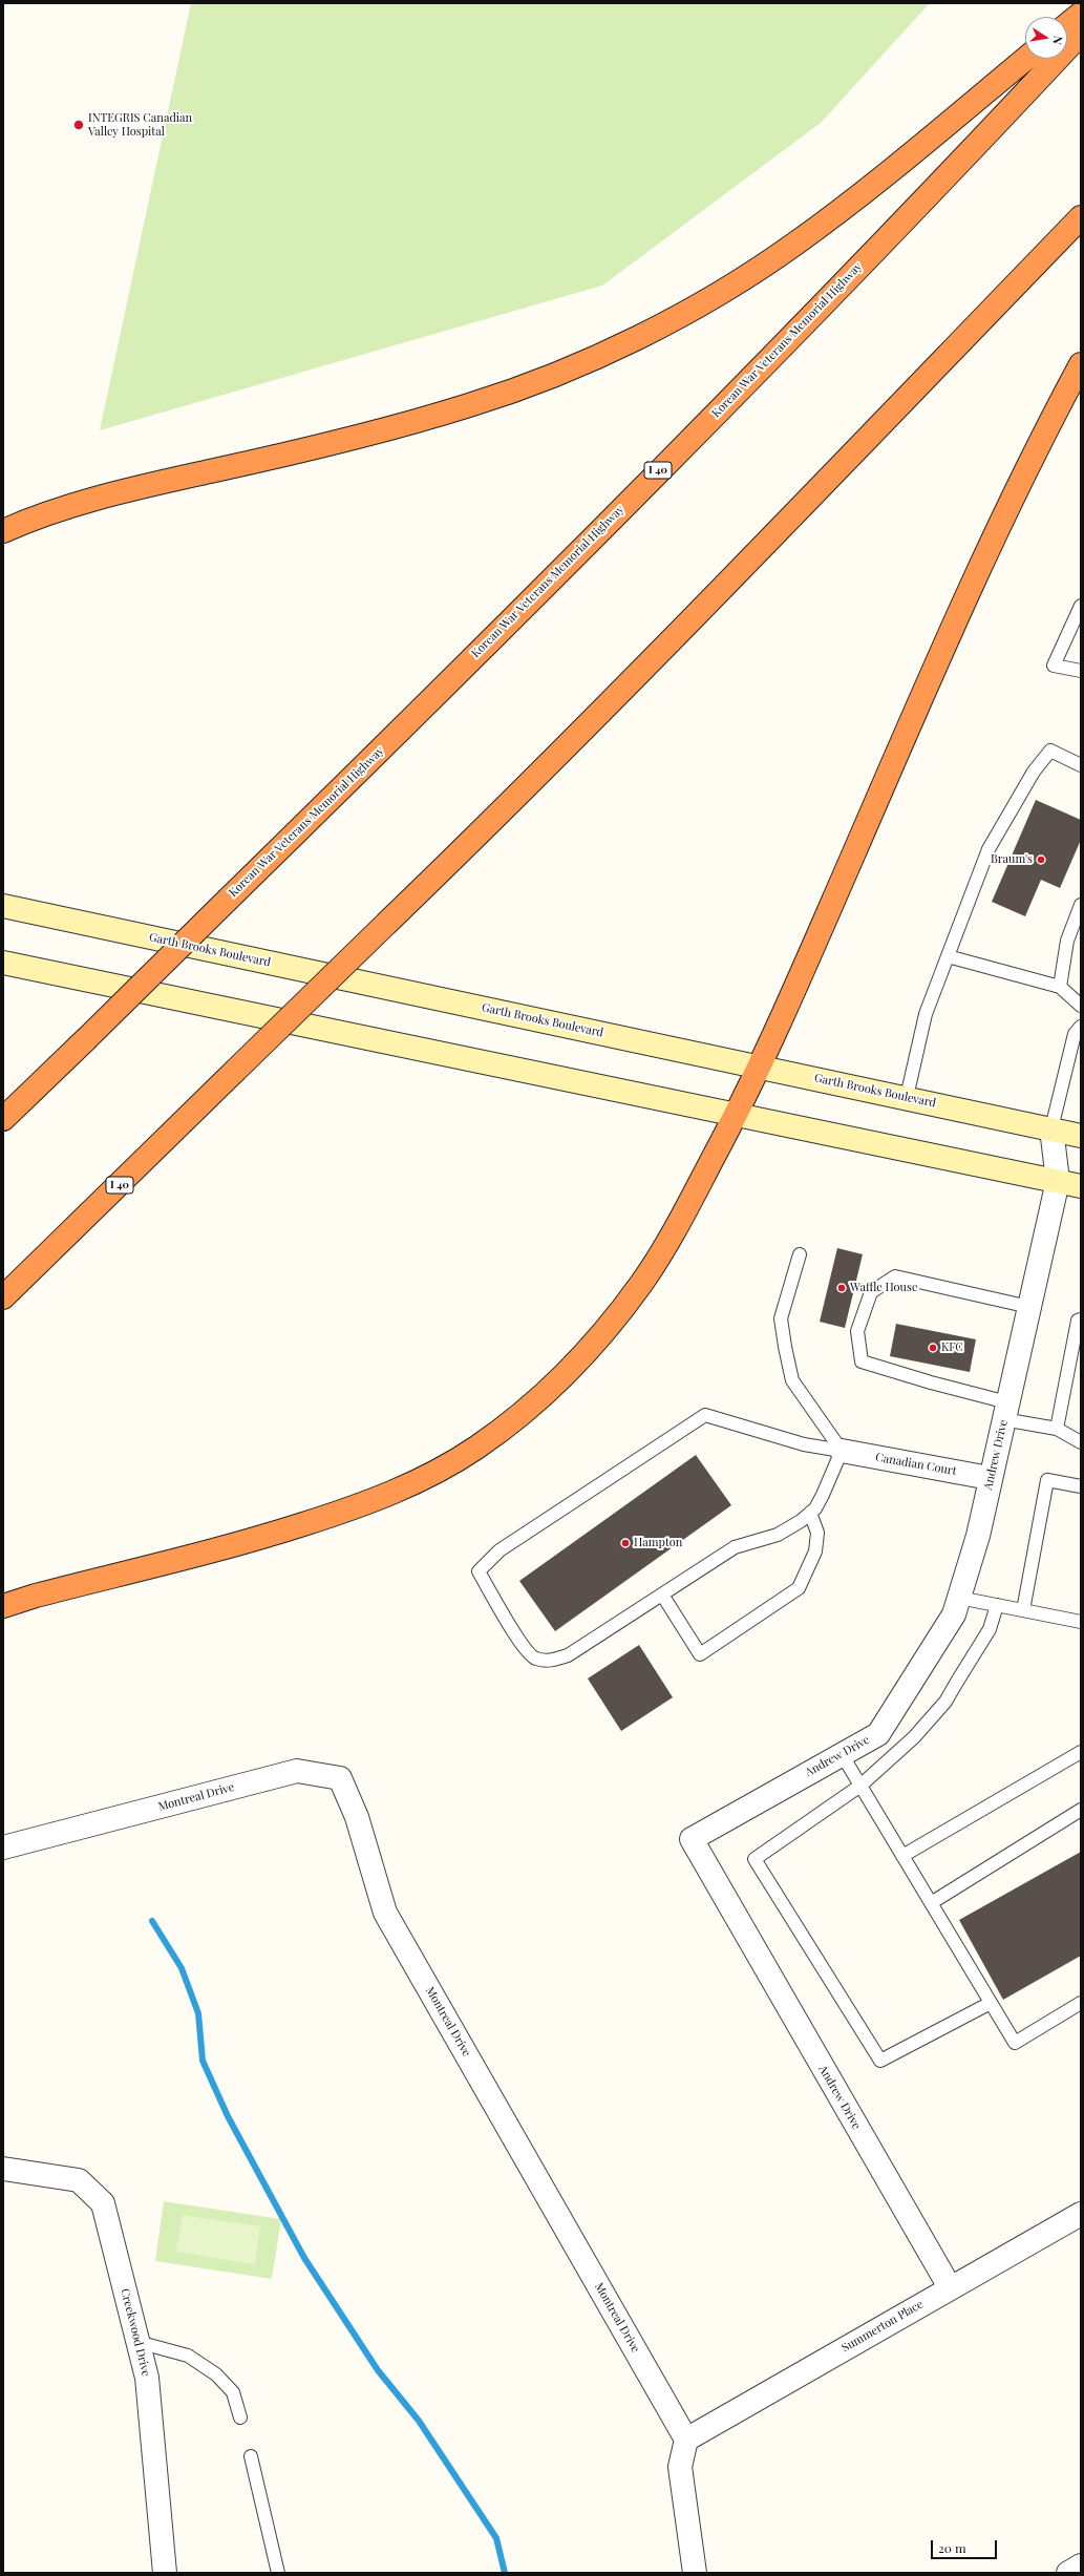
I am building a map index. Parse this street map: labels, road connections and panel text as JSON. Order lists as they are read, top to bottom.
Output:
{
  "streets": {
    "highway": ["Korean War Veterans Memorial Highway", "I 40"],
    "street": [
      "Garth Brooks Boulevard",
      "Andrew Drive",
      "Canadian Court",
      "Montreal Drive",
      "Summerton Place",
      "Creekwood Drive"
    ]
  },
  "crossings": [
    ["Garth Brooks Boulevard", "Andrew Drive"],
    ["Andrew Drive", "Canadian Court"],
    ["Andrew Drive", "Summerton Place"],
    ["Montreal Drive", "Summerton Place"]
  ],
  "places": [
    "INTEGRIS Canadian Valley Hospital",
    "Braum's",
    "Waffle House",
    "KFC",
    "Hampton"
  ],
  "scale_bar": "20 m",
  "north": "right"
}
